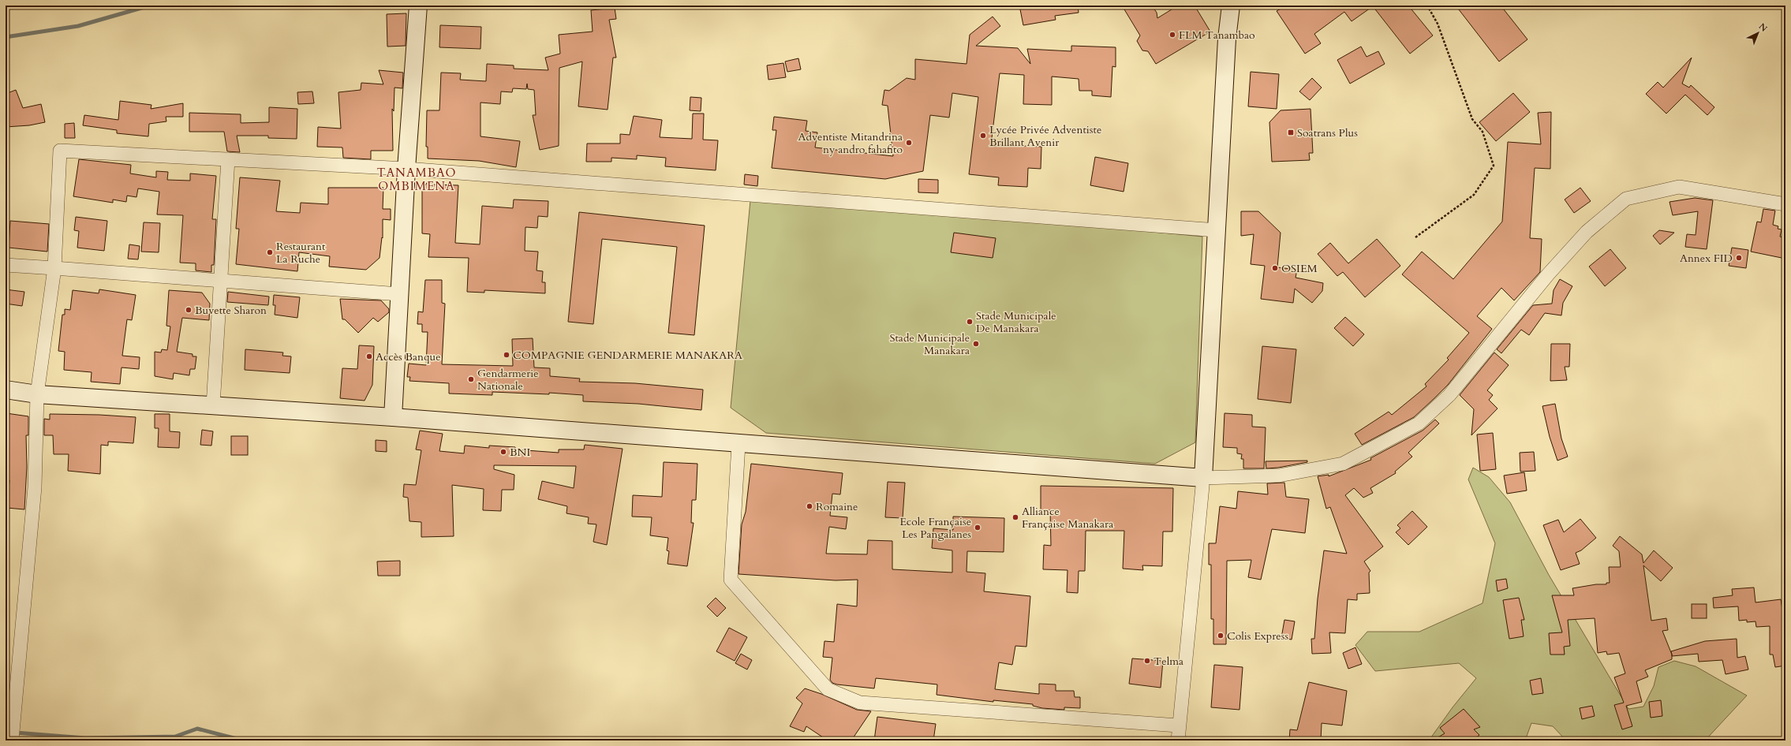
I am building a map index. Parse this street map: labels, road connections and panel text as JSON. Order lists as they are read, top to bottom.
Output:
{
  "districts": ["TANAMBAO OMBIMENA"],
  "places": {
    "other": [
      "FLM Tanambao",
      "Lycée Privée Adventiste Brillant Avenir",
      "Adventiste Mitandrina ny andro fahafito",
      "Restaurant La Ruche",
      "Annex FID",
      "OSIEM",
      "Buvette Sharon",
      "Stade Municipale De Manakara",
      "Stade Municipale Manakara",
      "COMPAGNIE GENDARMERIE MANAKARA",
      "Accès Banque",
      "Gendarmerie Nationale",
      "BNI",
      "Romaine",
      "Alliance Française Manakara",
      "Ecole Française Les Pangalanes",
      "Colis Express",
      "Telma"
    ],
    "transit": ["Soatrans Plus"]
  },
  "north": "top right"
}
